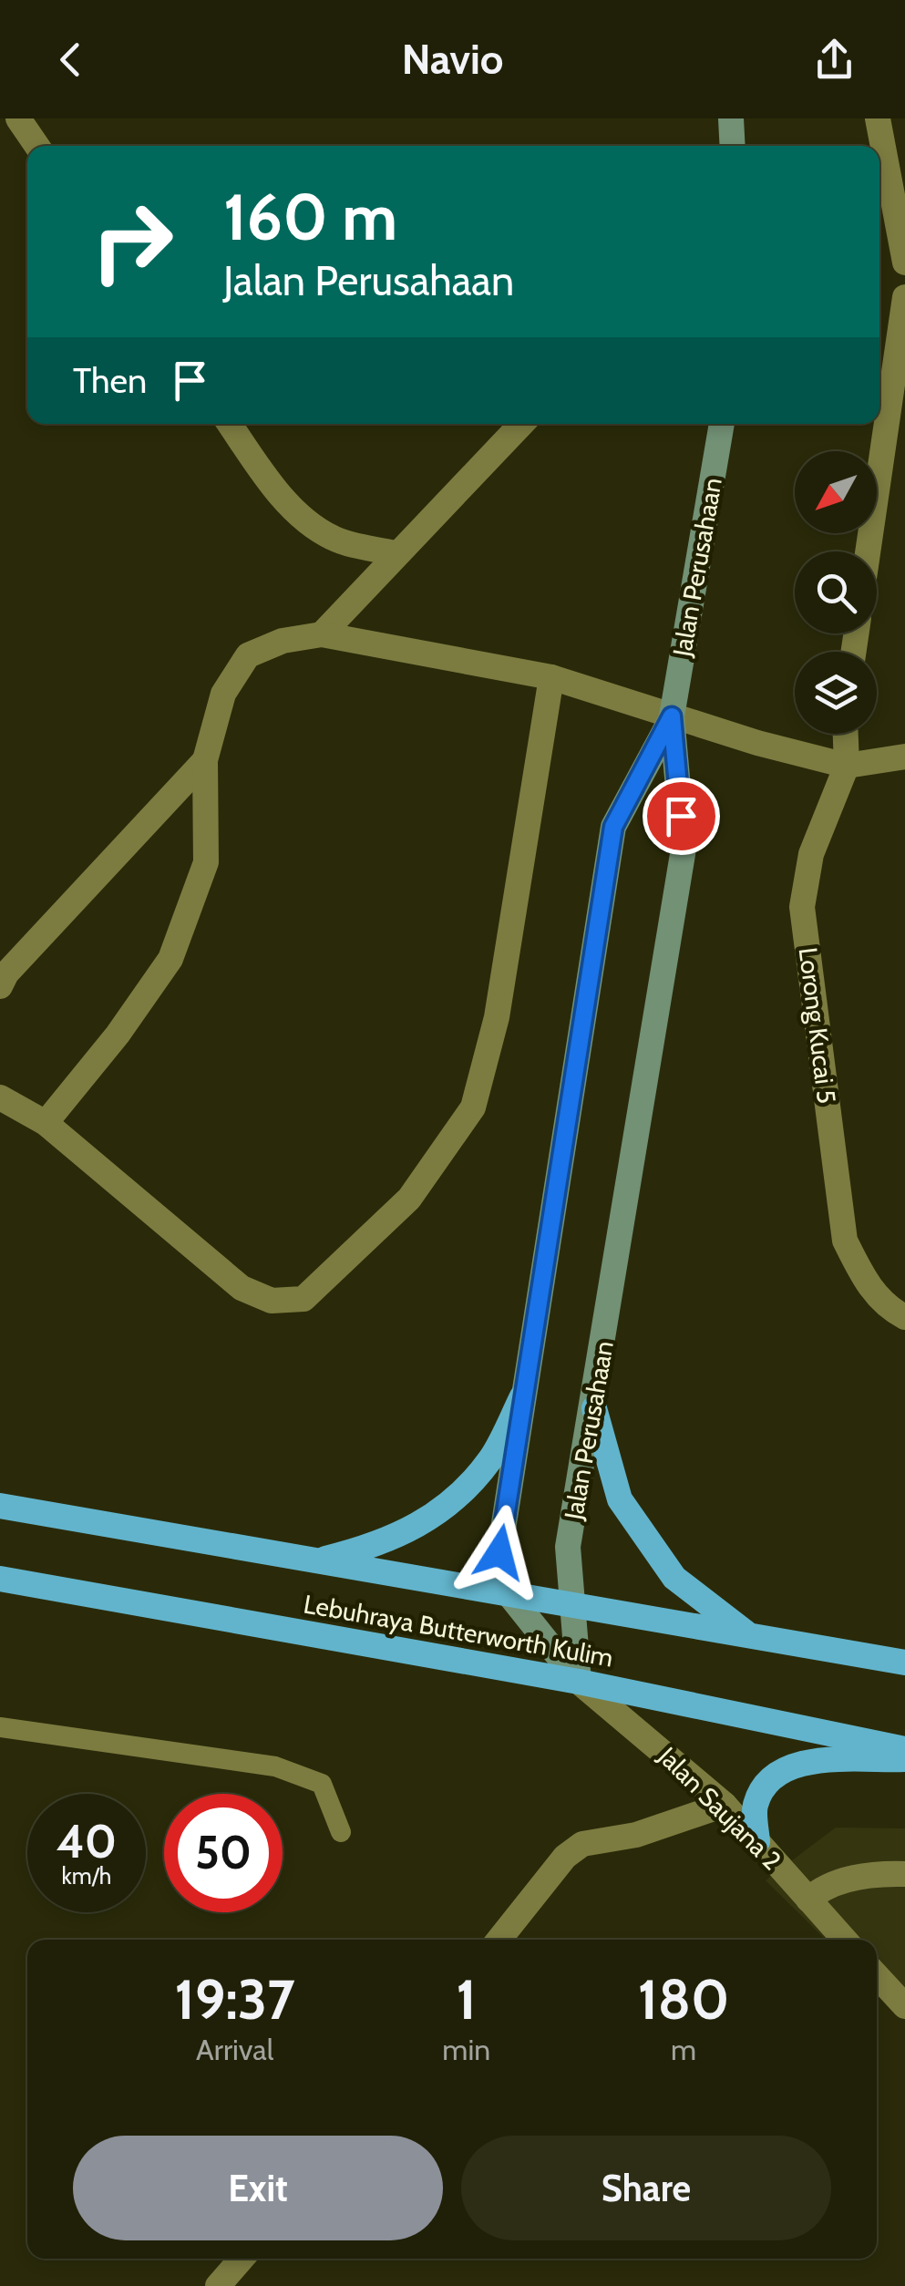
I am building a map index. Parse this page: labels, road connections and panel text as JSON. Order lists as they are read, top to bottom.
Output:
{
  "streets": {
    "highway": ["Lebuhraya Butterworth Kulim"],
    "main road": ["Jalan Perusahaan"],
    "street": ["Lorong Kucai 5", "Jalan Saujana 2"]
  },
  "crossings": [
    ["Jalan Perusahaan", "Lebuhraya Butterworth Kulim"],
    ["Jalan Perusahaan", "Jalan Saujana 2"],
    ["Lebuhraya Butterworth Kulim", "Jalan Saujana 2"]
  ],
  "north": "bottom left",
  "page": {
    "header": "Navio",
    "turn": ["160 m", "Jalan Perusahaan"],
    "then": "Then",
    "speed": "40 km/h",
    "limit": "50",
    "eta": [
      "19:37",
      "Arrival",
      "1",
      "min",
      "180",
      "m"
    ],
    "buttons": ["Exit", "Share"]
  }
}
